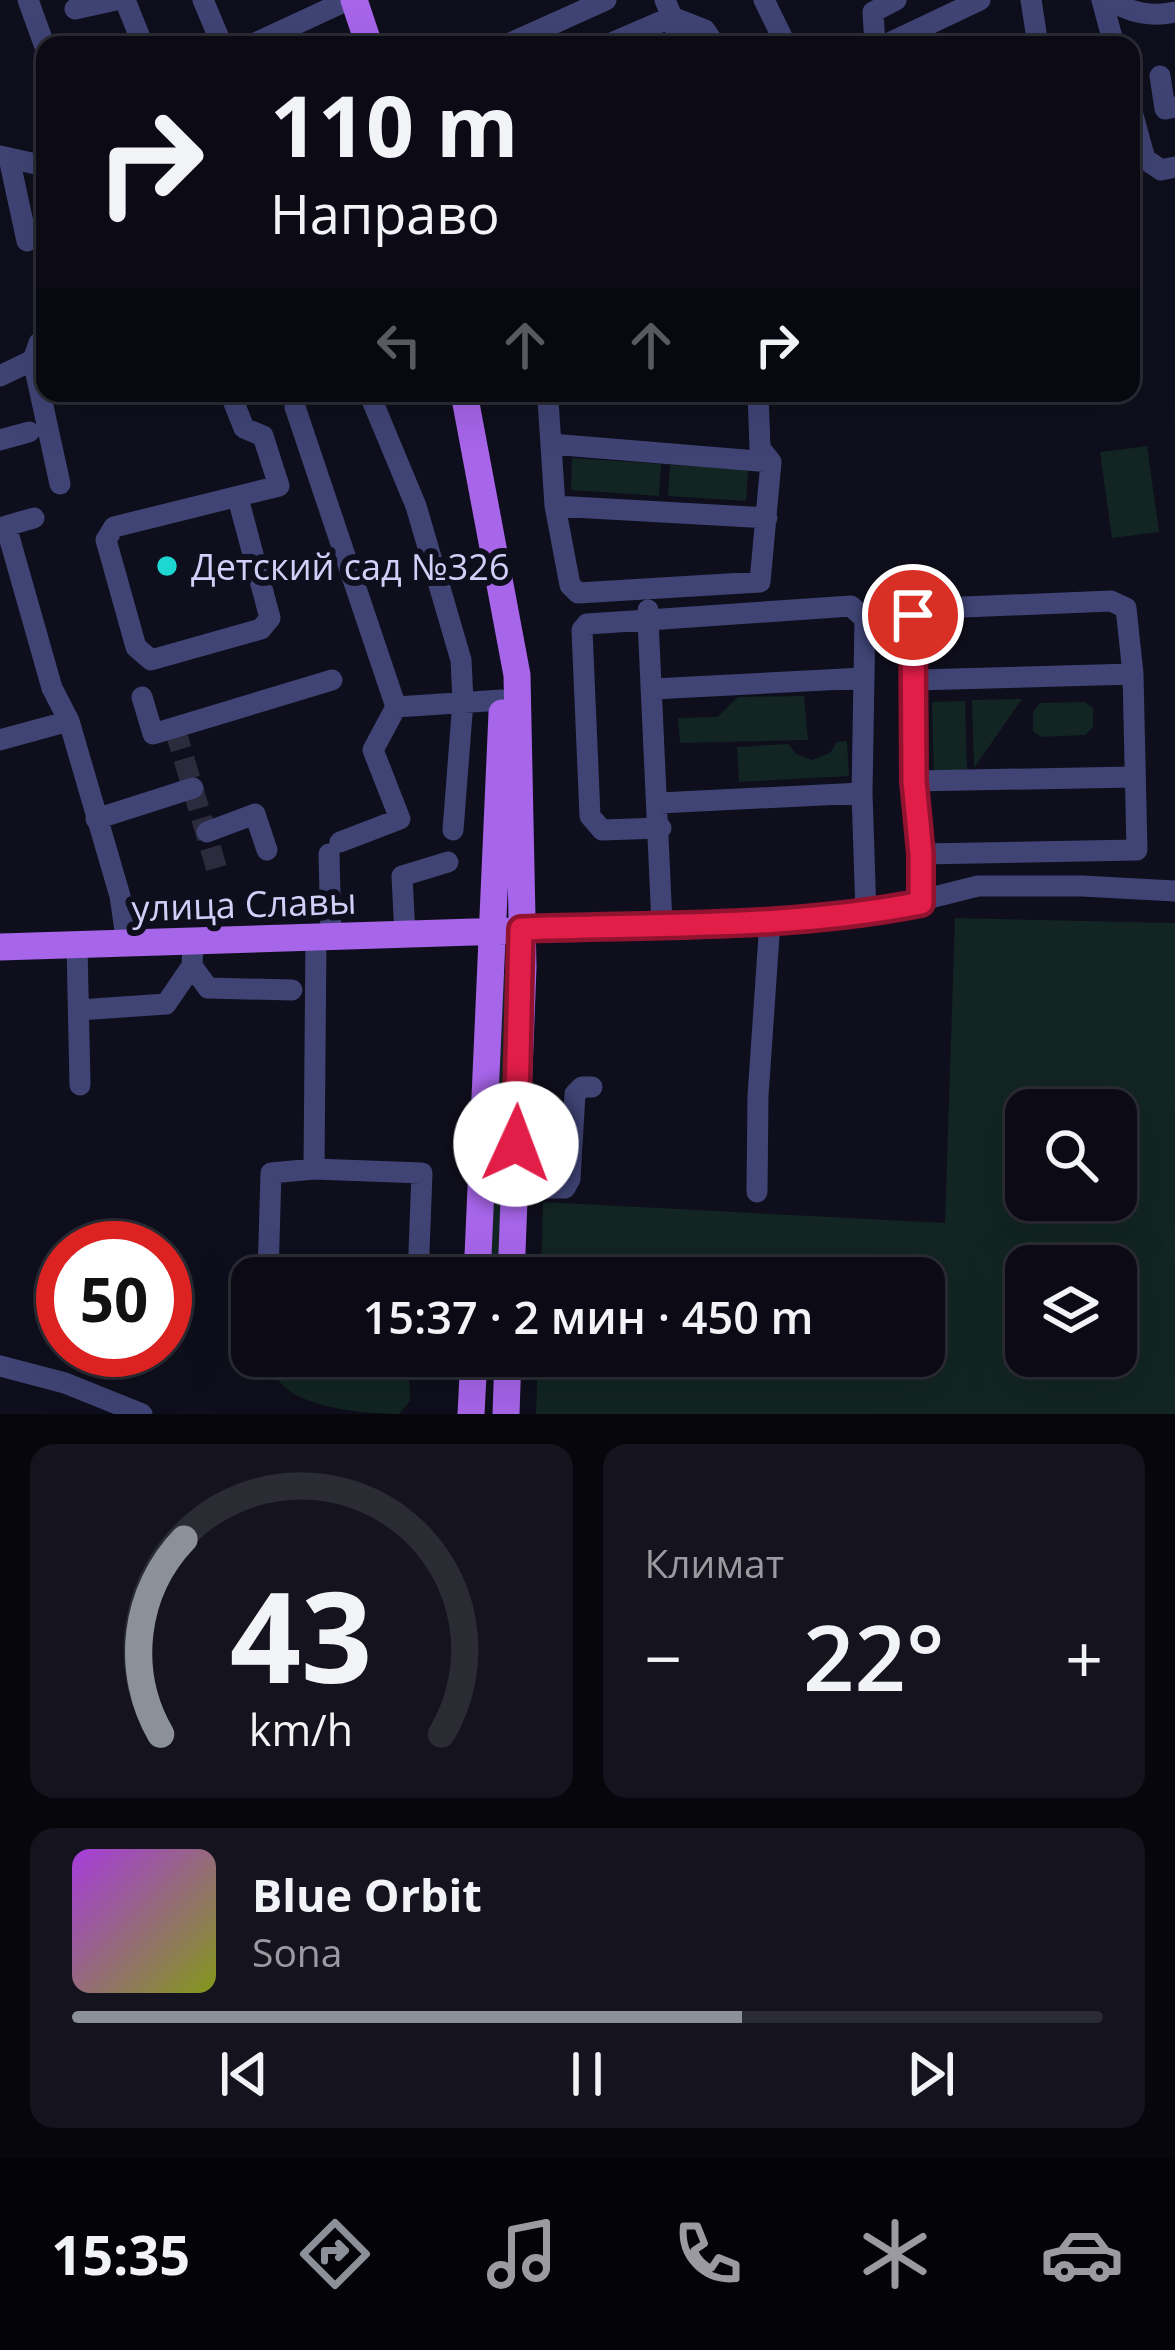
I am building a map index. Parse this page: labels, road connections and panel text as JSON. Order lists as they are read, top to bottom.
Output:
{
  "streets": {
    "main road": ["улица Славы"]
  },
  "places": ["Детский сад №326"],
  "page": {
    "turn": ["110 m", "Направо"],
    "limit": "50",
    "trip": "15:37 · 2 мин · 450 m",
    "tile": "Климат",
    "heat": ["−", "22°", "+"],
    "song": ["Blue Orbit", "Sona"],
    "tabs": "15:35",
    "gauge": ["43", "km/h"]
  }
}
